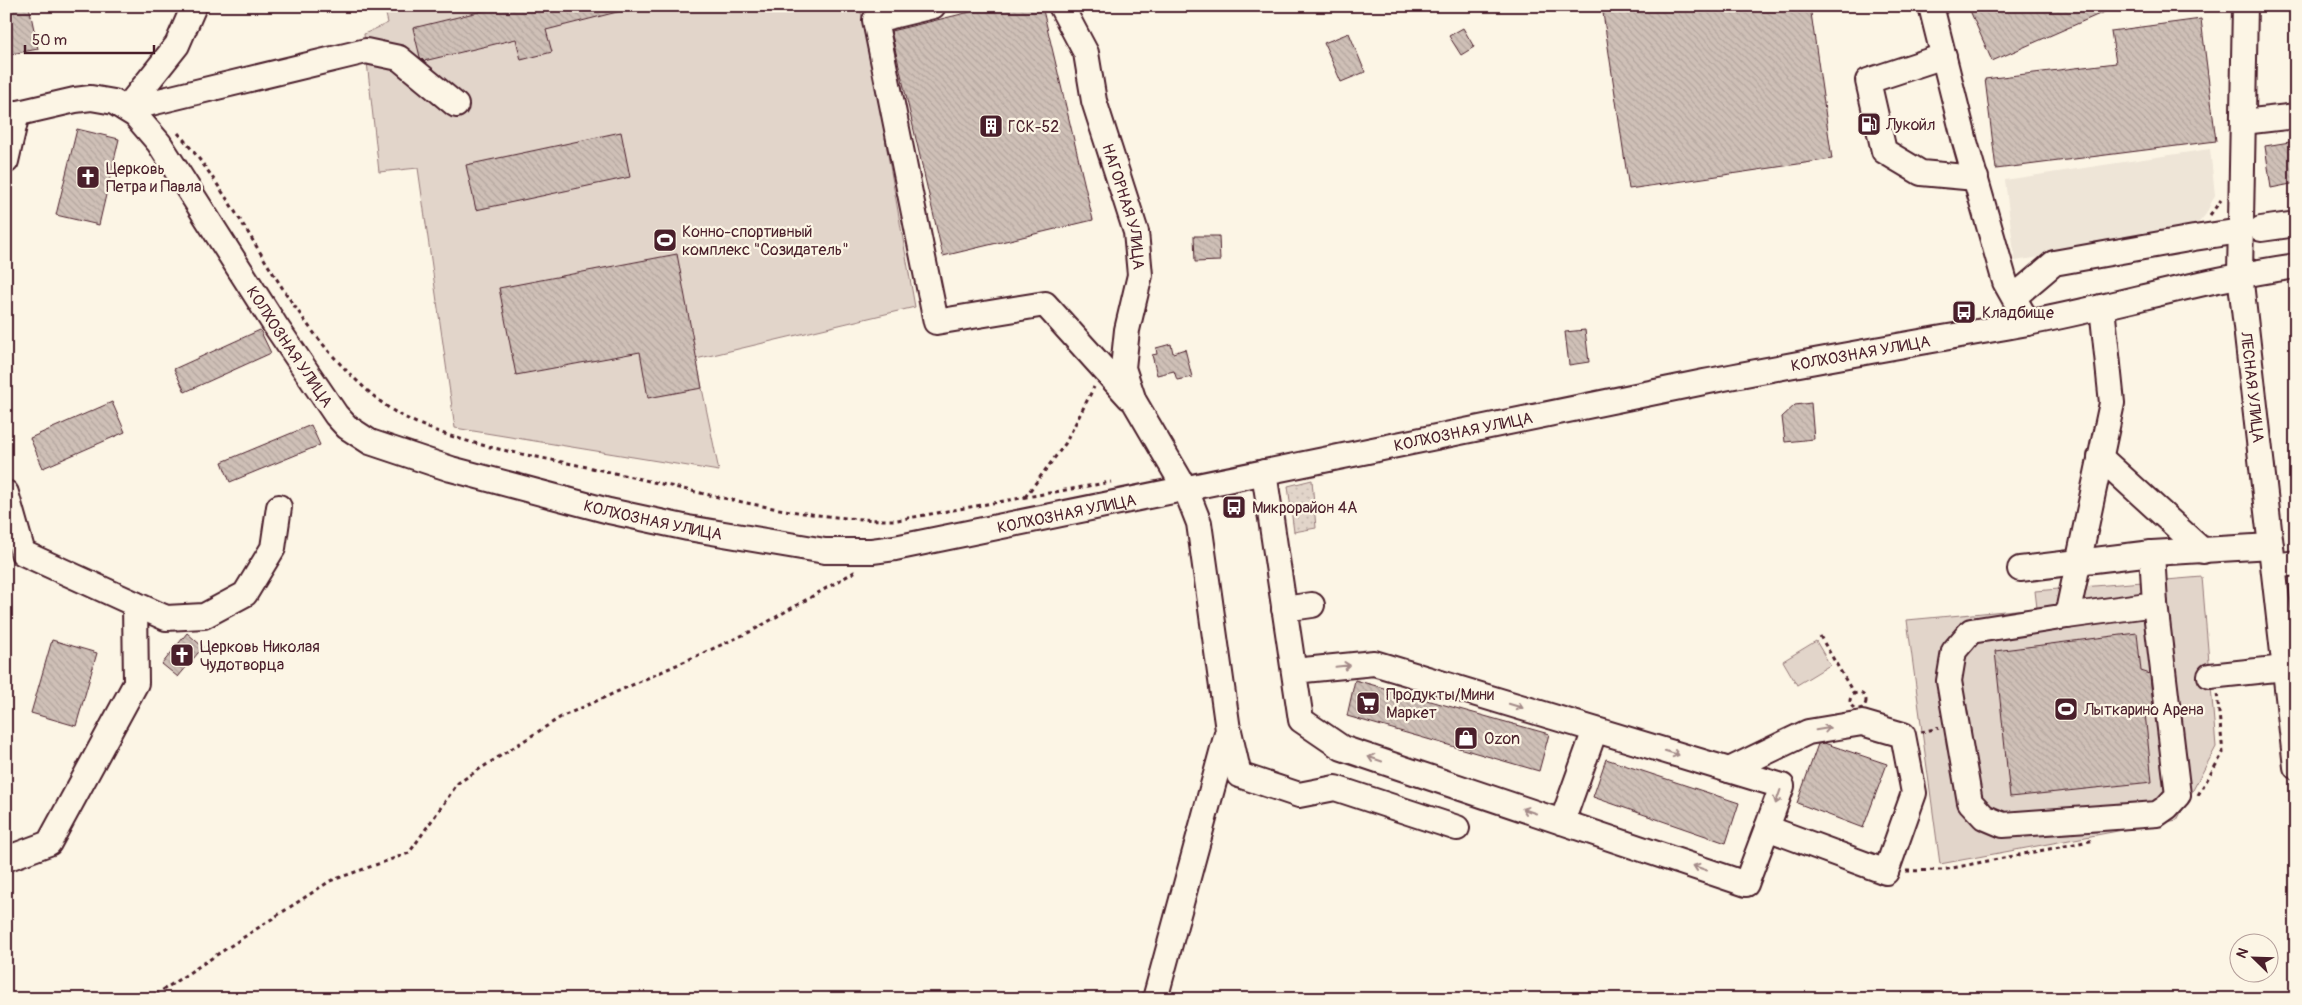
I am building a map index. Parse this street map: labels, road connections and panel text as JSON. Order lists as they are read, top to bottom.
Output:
{
  "streets": {
    "street": ["НАГОРНАЯ УЛИЦА", "КОЛХОЗНАЯ УЛИЦА", "ЛЕСНАЯ УЛИЦА"]
  },
  "crossings": [
    ["НАГОРНАЯ УЛИЦА", "КОЛХОЗНАЯ УЛИЦА"],
    ["КОЛХОЗНАЯ УЛИЦА", "ЛЕСНАЯ УЛИЦА"]
  ],
  "places": {
    "fuel station": ["Лукойл"],
    "building": ["ГСК-52"],
    "church": ["Церковь Петра и Павла", "Церковь Николая Чудотворца"],
    "sports": ["Конно-спортивный комплекс \"Созидатель\"", "Лыткарино Арена"],
    "bus stop": ["Кладбище", "Микрорайон 4А"],
    "supermarket": ["Продукты/Мини Маркет"],
    "shop": ["Ozon"]
  },
  "scale_bar": "50 m",
  "north": "top left"
}
